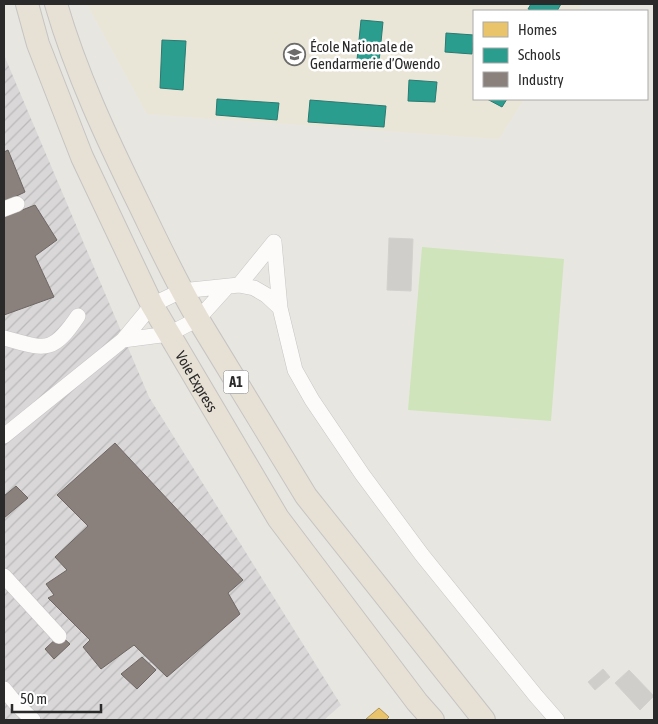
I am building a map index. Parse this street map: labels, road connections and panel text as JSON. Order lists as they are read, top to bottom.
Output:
{
  "streets": {
    "highway": ["Voie Express", "A1"]
  },
  "places": {
    "school or university": ["École Nationale de Gendarmerie d’Owendo"]
  },
  "legend": ["Homes", "Schools", "Industry"],
  "scale_bar": "50 m"
}
